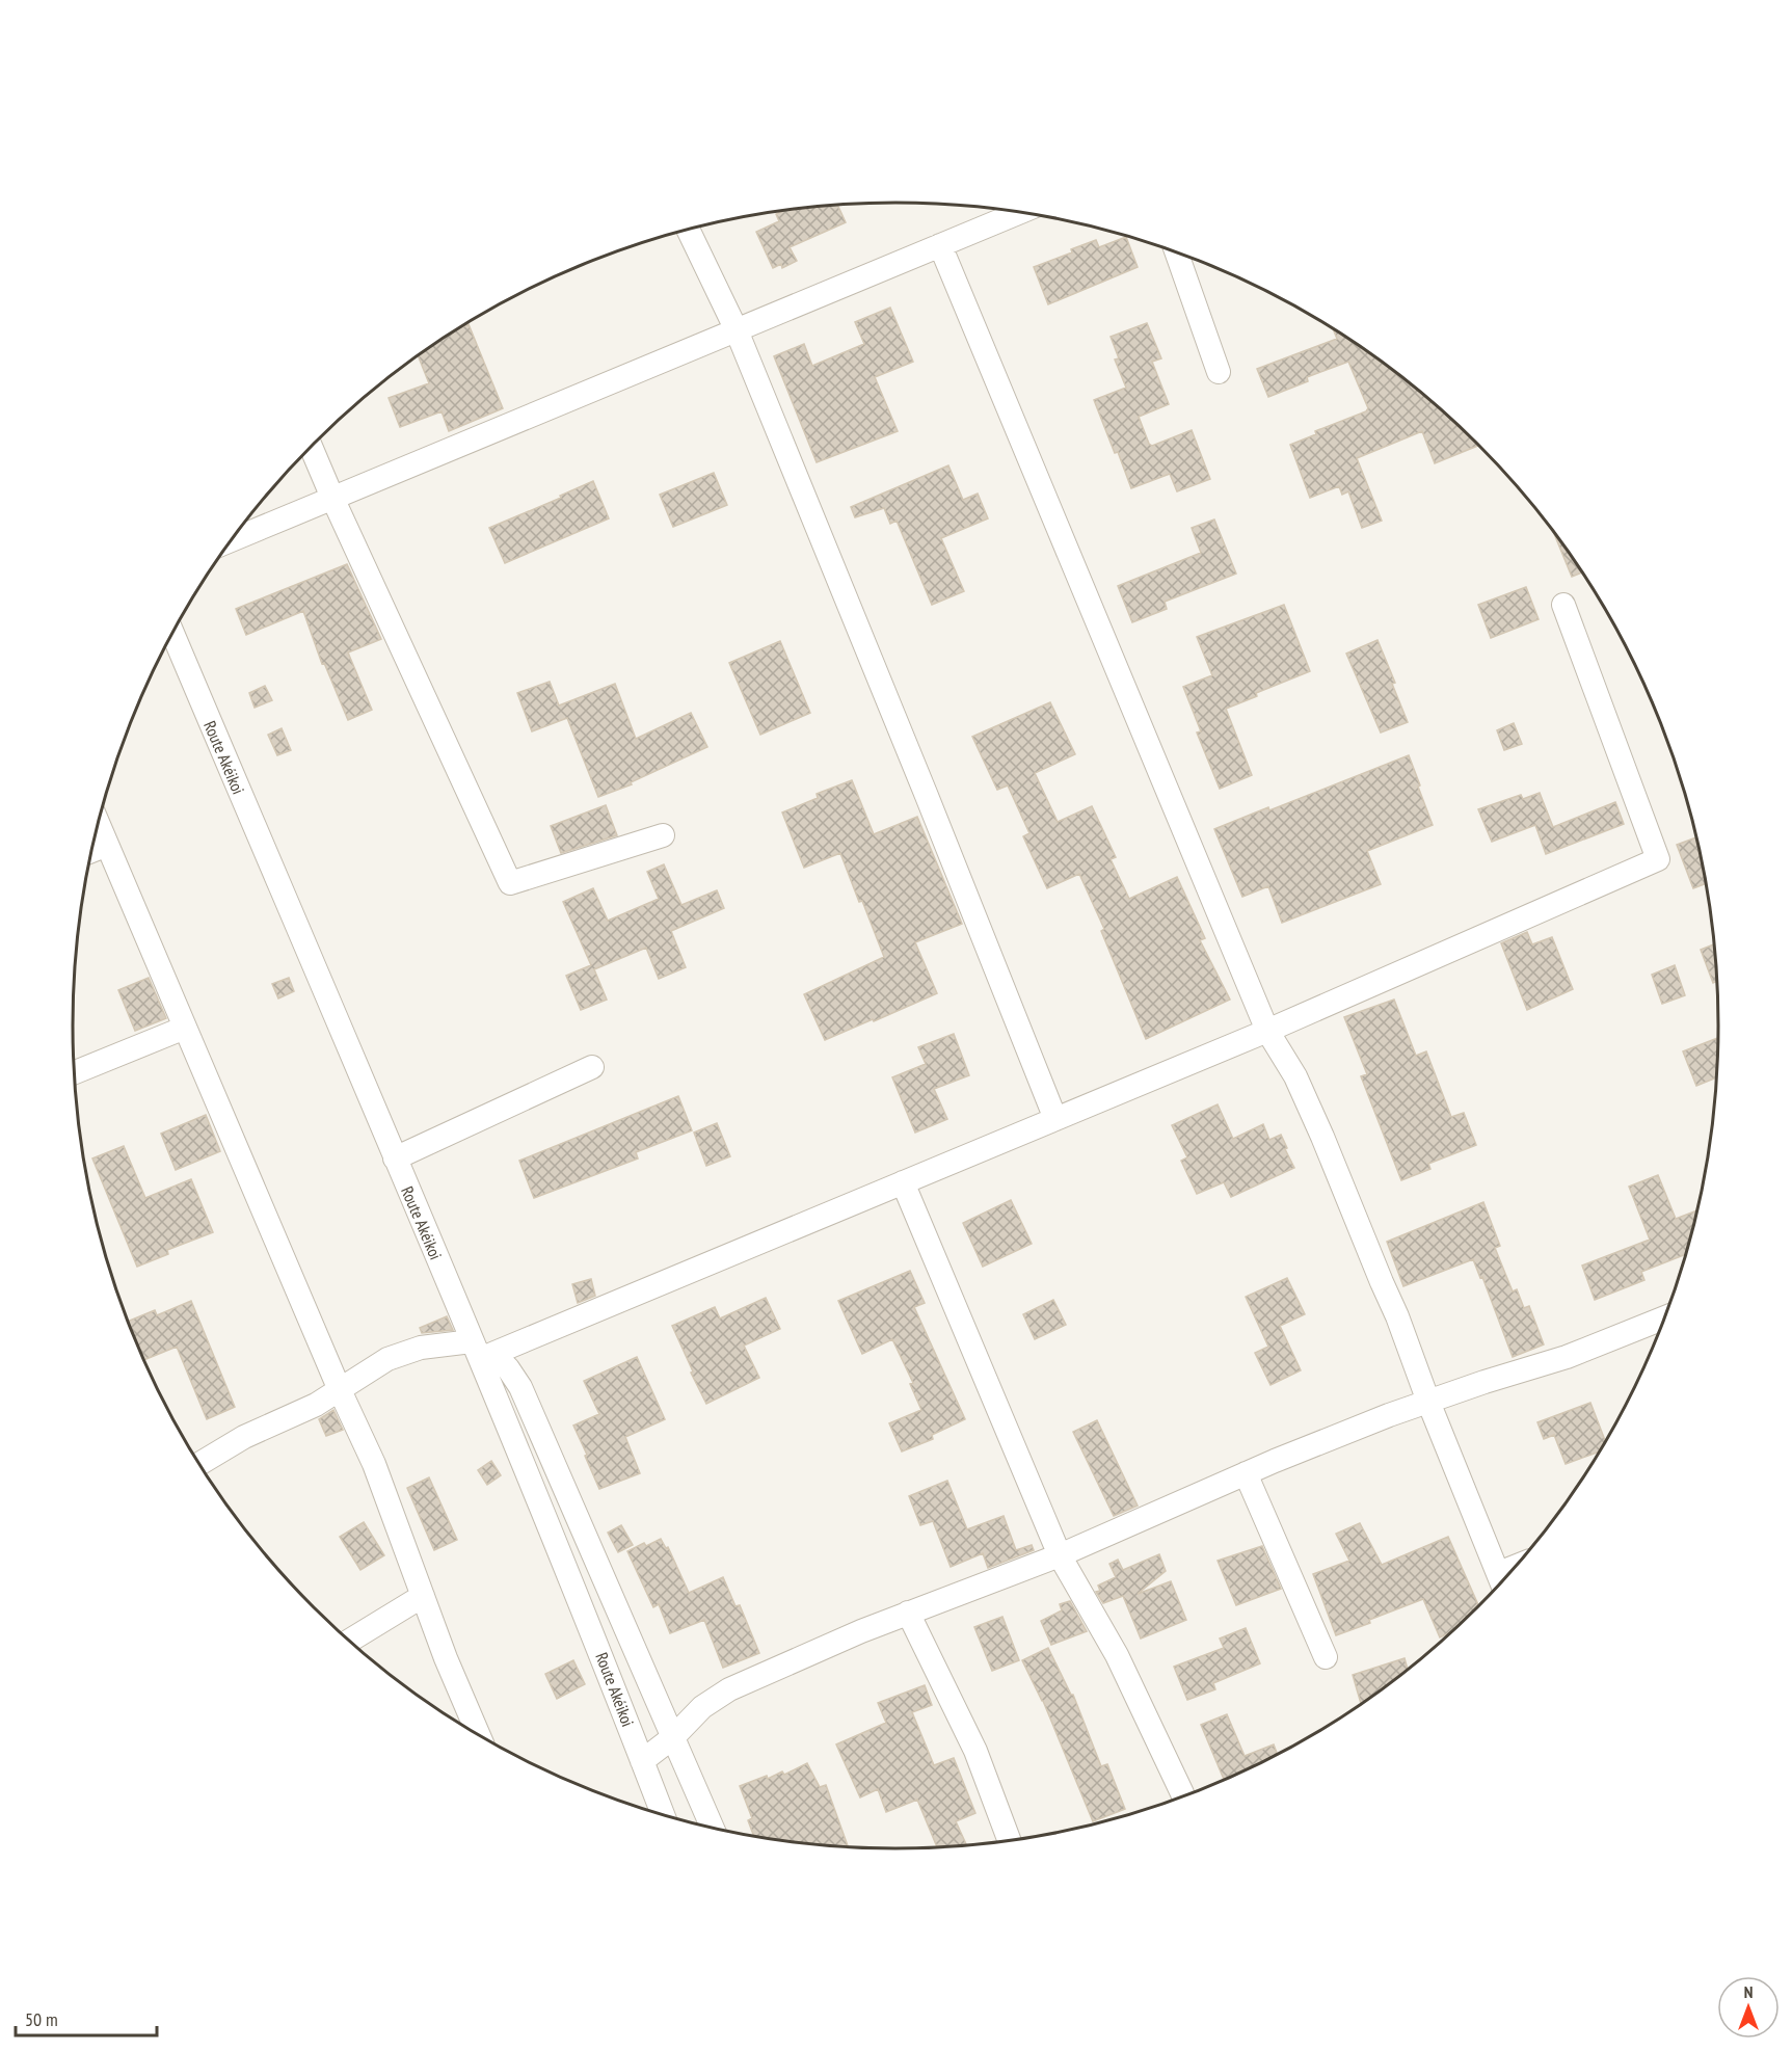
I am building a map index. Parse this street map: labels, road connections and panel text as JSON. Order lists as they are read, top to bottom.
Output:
{
  "streets": {
    "street": ["Route Akéikoi"]
  },
  "scale_bar": "50 m",
  "north": "top"
}
